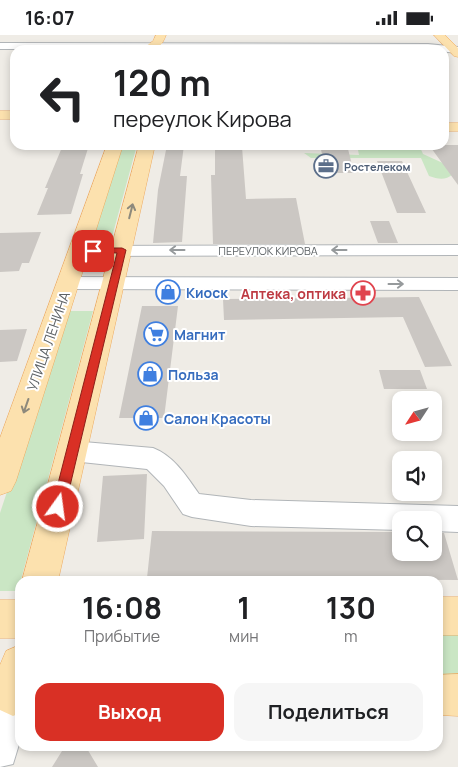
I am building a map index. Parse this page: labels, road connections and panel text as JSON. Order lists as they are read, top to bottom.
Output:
{
  "streets": {
    "main road": ["УЛИЦА ЛЕНИНА"],
    "street": ["ПЕРЕУЛОК КИРОВА"]
  },
  "crossings": [
    ["ПЕРЕУЛОК КИРОВА", "УЛИЦА ЛЕНИНА"]
  ],
  "places": {
    "office": ["Ростелеком"],
    "shop": ["Киоск", "Польза", "Салон Красоты"],
    "pharmacy": ["Аптека, оптика"],
    "supermarket": ["Магнит"]
  },
  "north": "bottom left",
  "page": {
    "status": "16:07",
    "turn": ["120 m", "переулок Кирова"],
    "eta": [
      "16:08",
      "Прибытие",
      "1",
      "мин",
      "130",
      "m"
    ],
    "buttons": ["Выход", "Поделиться"]
  }
}
